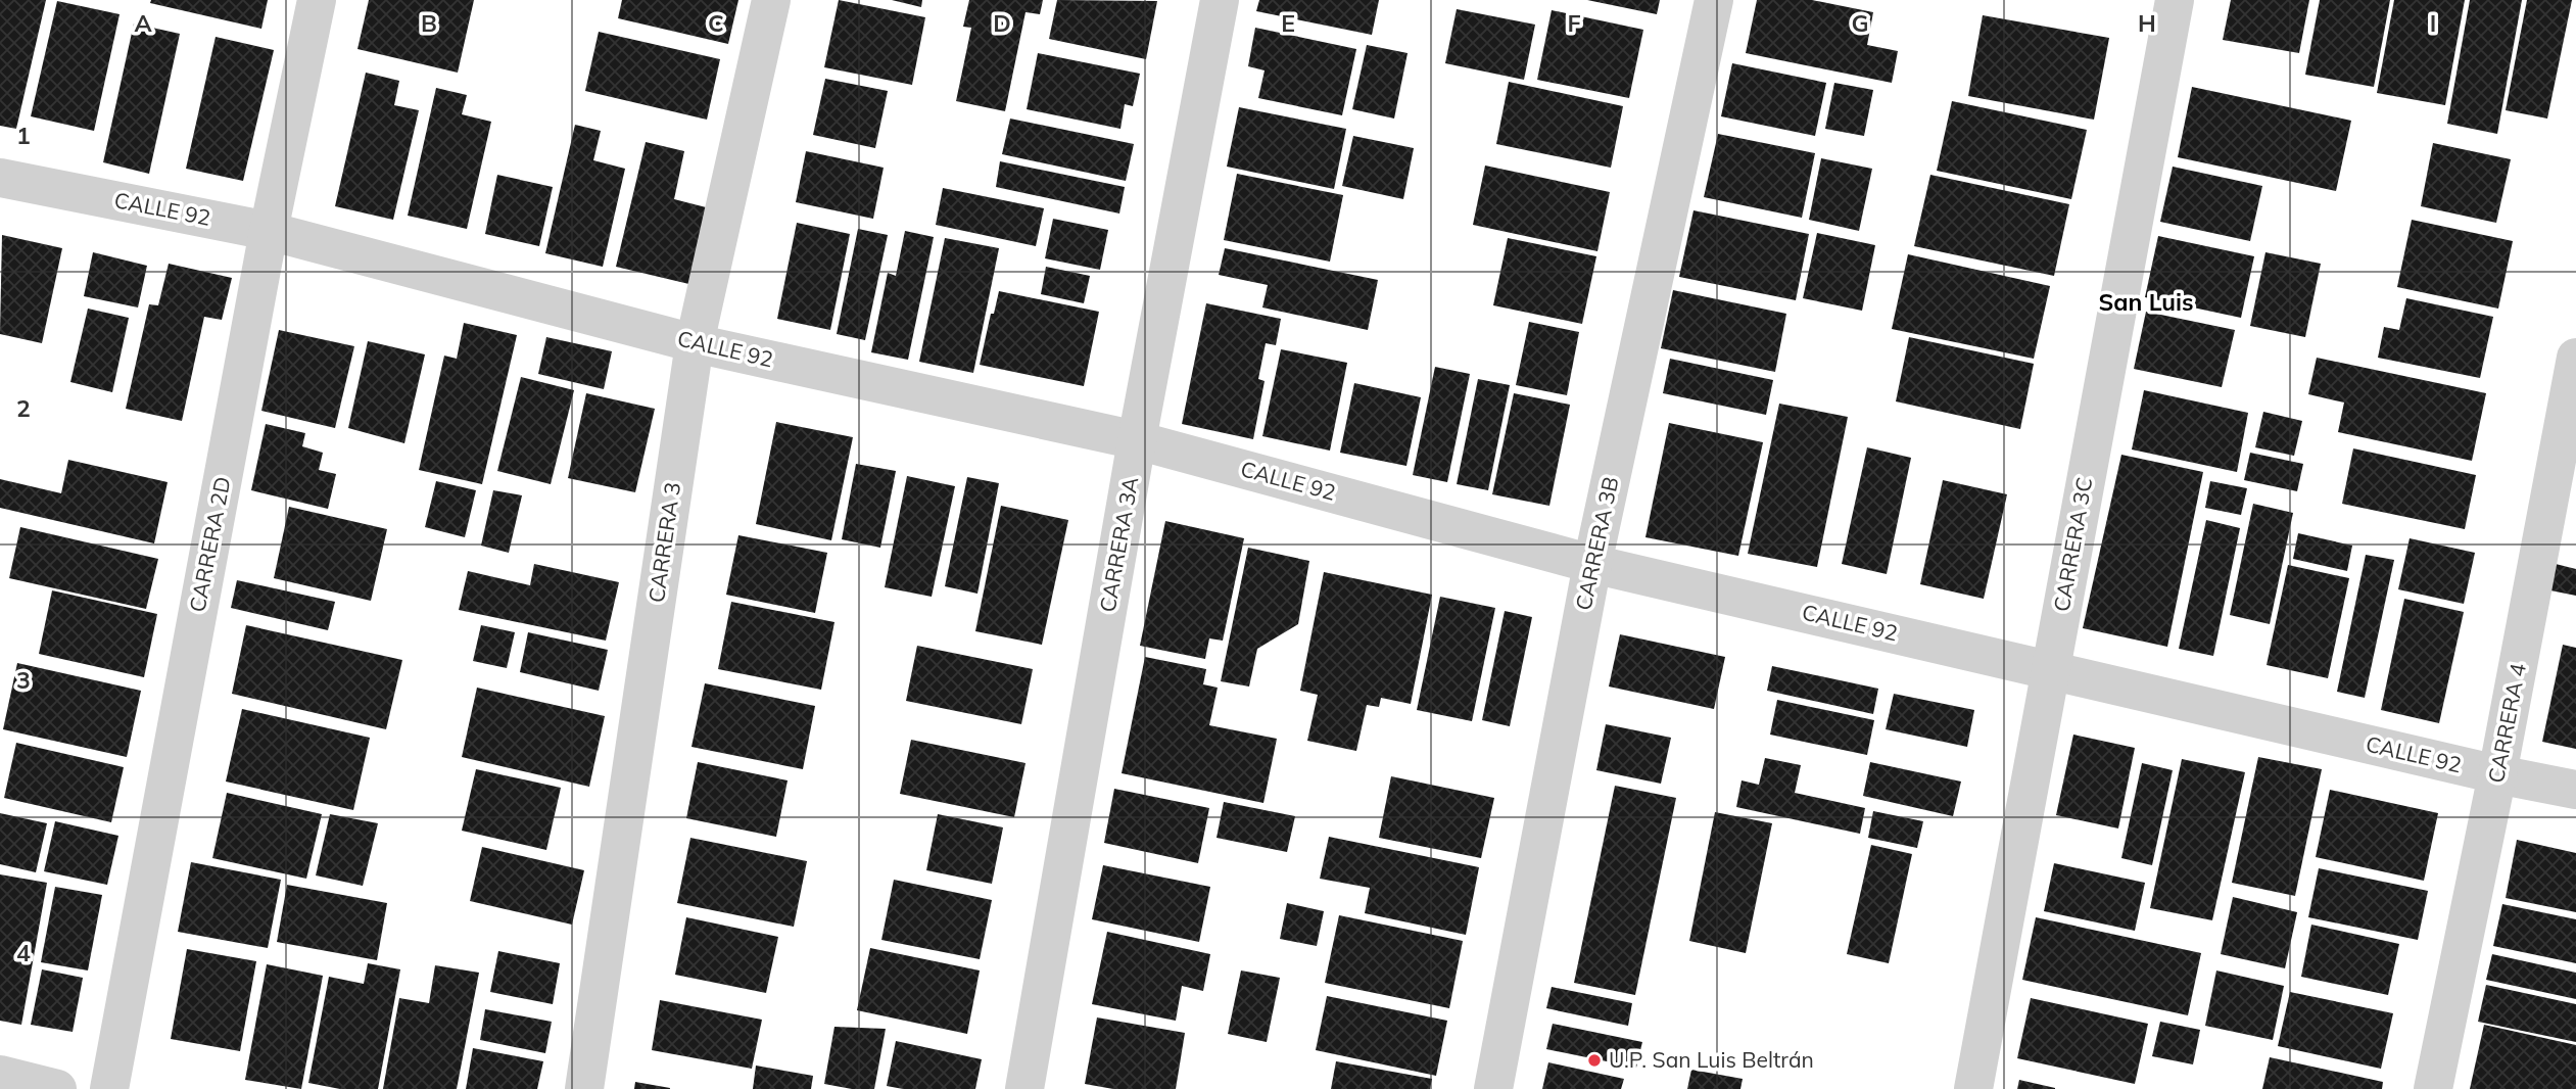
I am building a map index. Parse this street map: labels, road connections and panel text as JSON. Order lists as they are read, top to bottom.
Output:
{
  "streets": {
    "street": [
      "CALLE 92",
      "CARRERA 3",
      "CARRERA 3B",
      "CARRERA 2D",
      "CARRERA 3A",
      "CARRERA 3C",
      "CARRERA 4"
    ]
  },
  "crossings": [
    ["CALLE 92", "CARRERA 3"],
    ["CALLE 92", "CARRERA 3B"],
    ["CALLE 92", "CARRERA 2D"],
    ["CALLE 92", "CARRERA 3A"],
    ["CALLE 92", "CARRERA 3C"],
    ["CALLE 92", "CARRERA 4"]
  ],
  "districts": ["San Luis"],
  "places": ["U.P. San Luis Beltrán"],
  "grid": {
    "columns": [
      "A",
      "B",
      "C",
      "D",
      "E",
      "F",
      "G",
      "H",
      "I"
    ],
    "rows": [
      "1",
      "2",
      "3",
      "4"
    ]
  }
}
